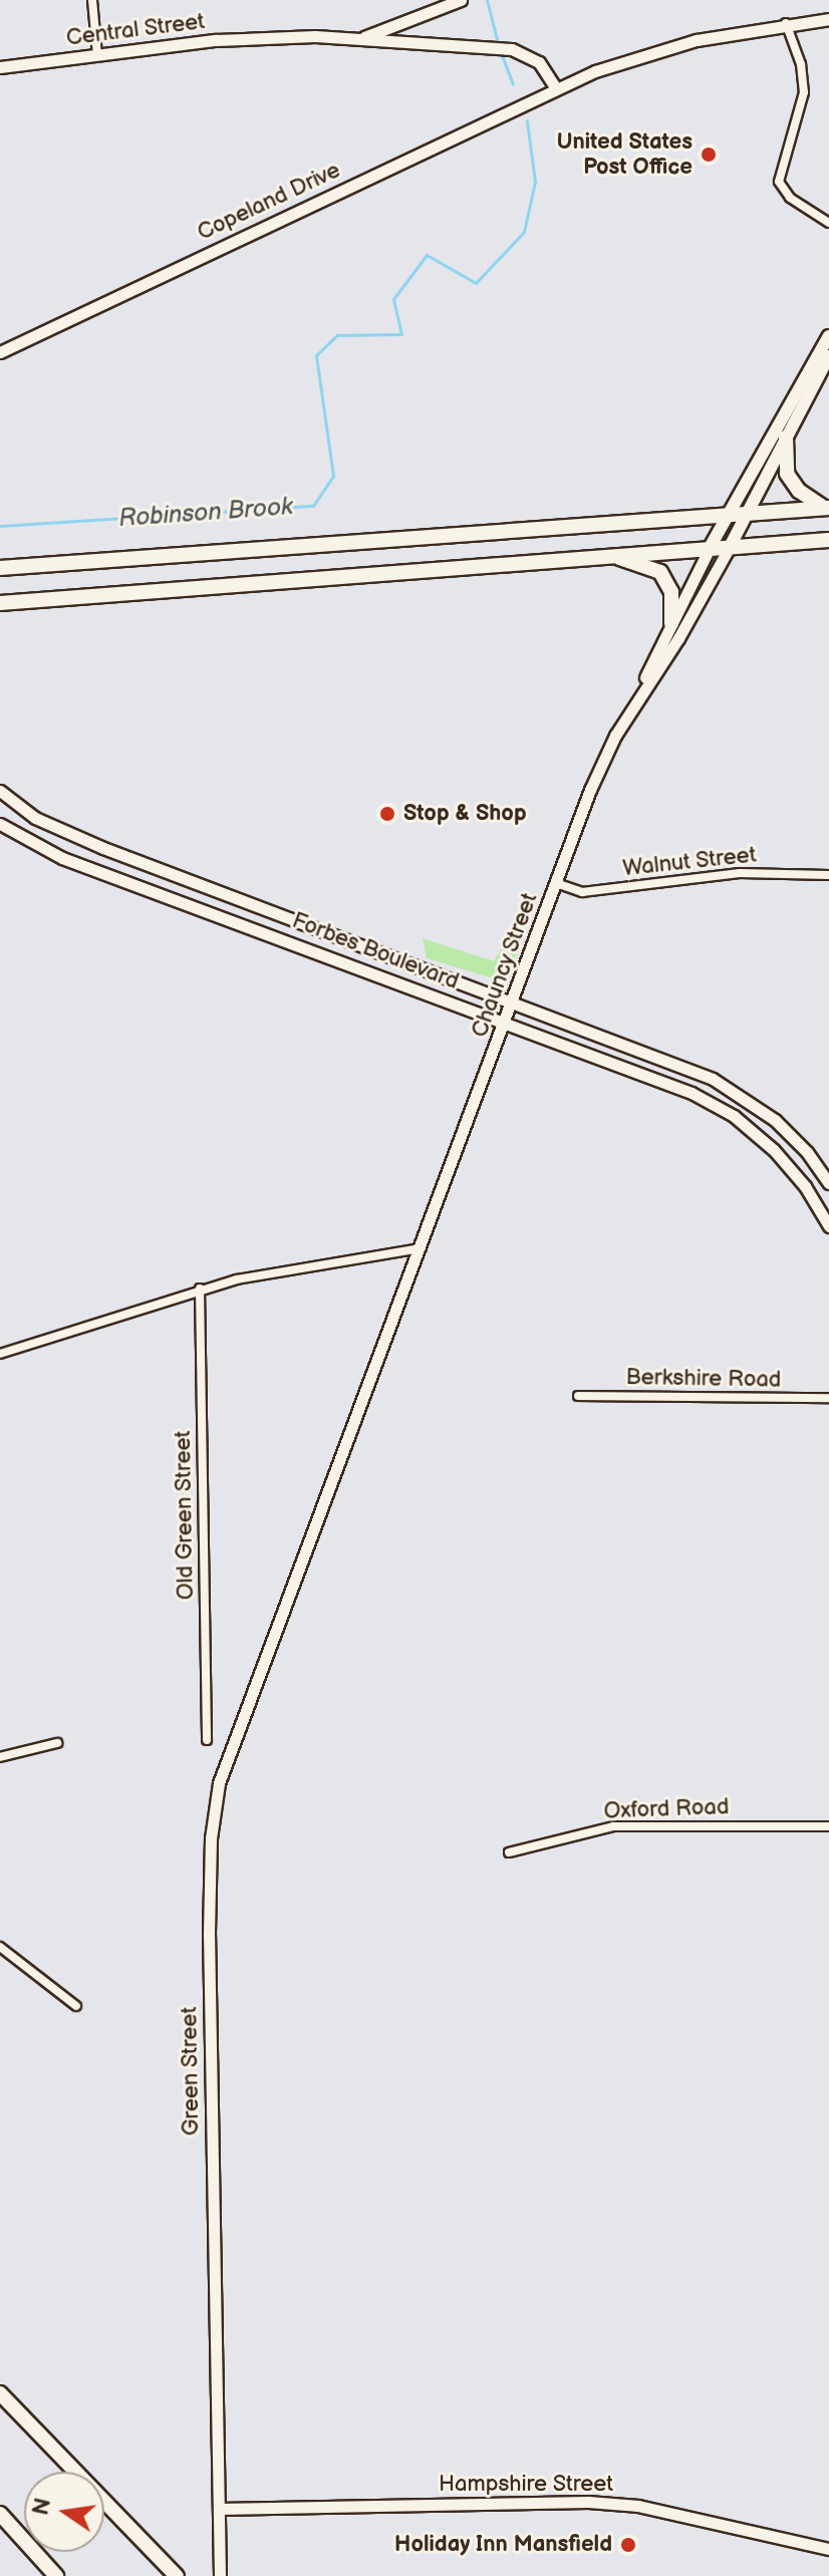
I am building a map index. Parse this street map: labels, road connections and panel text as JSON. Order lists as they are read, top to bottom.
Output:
{
  "streets": {
    "main road": ["Chauncy Street"],
    "street": [
      "Central Street",
      "Copeland Drive",
      "Walnut Street",
      "Forbes Boulevard",
      "Berkshire Road",
      "Old Green Street",
      "Oxford Road",
      "Green Street",
      "Hampshire Street"
    ]
  },
  "crossings": [
    ["Walnut Street", "Chauncy Street"],
    ["Forbes Boulevard", "Chauncy Street"],
    ["Chauncy Street", "Green Street"],
    ["Green Street", "Hampshire Street"]
  ],
  "water": ["Robinson Brook"],
  "places": ["United States Post Office", "Stop & Shop", "Holiday Inn Mansfield"],
  "north": "left"
}
